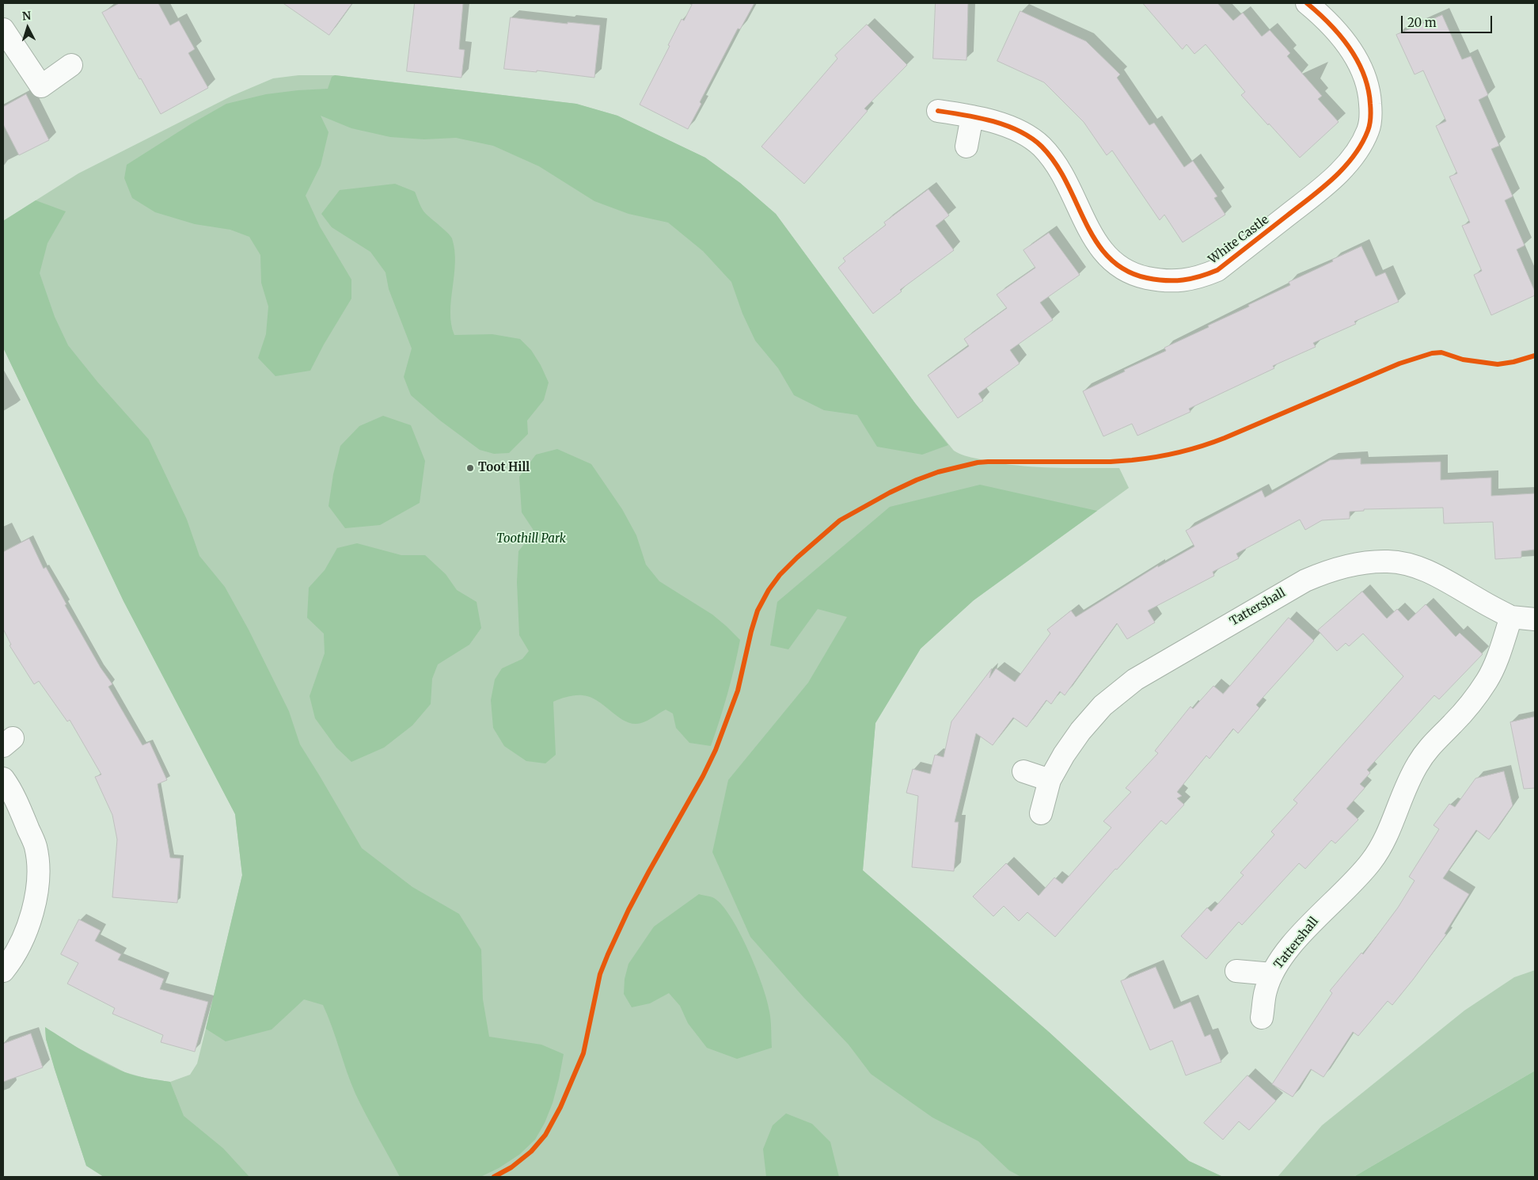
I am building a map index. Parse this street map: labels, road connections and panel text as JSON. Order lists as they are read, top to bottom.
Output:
{
  "streets": {
    "street": ["White Castle", "Tattershall"]
  },
  "parks": ["Toothill Park"],
  "places": ["Toot Hill"],
  "scale_bar": "20 m",
  "north": "top"
}
